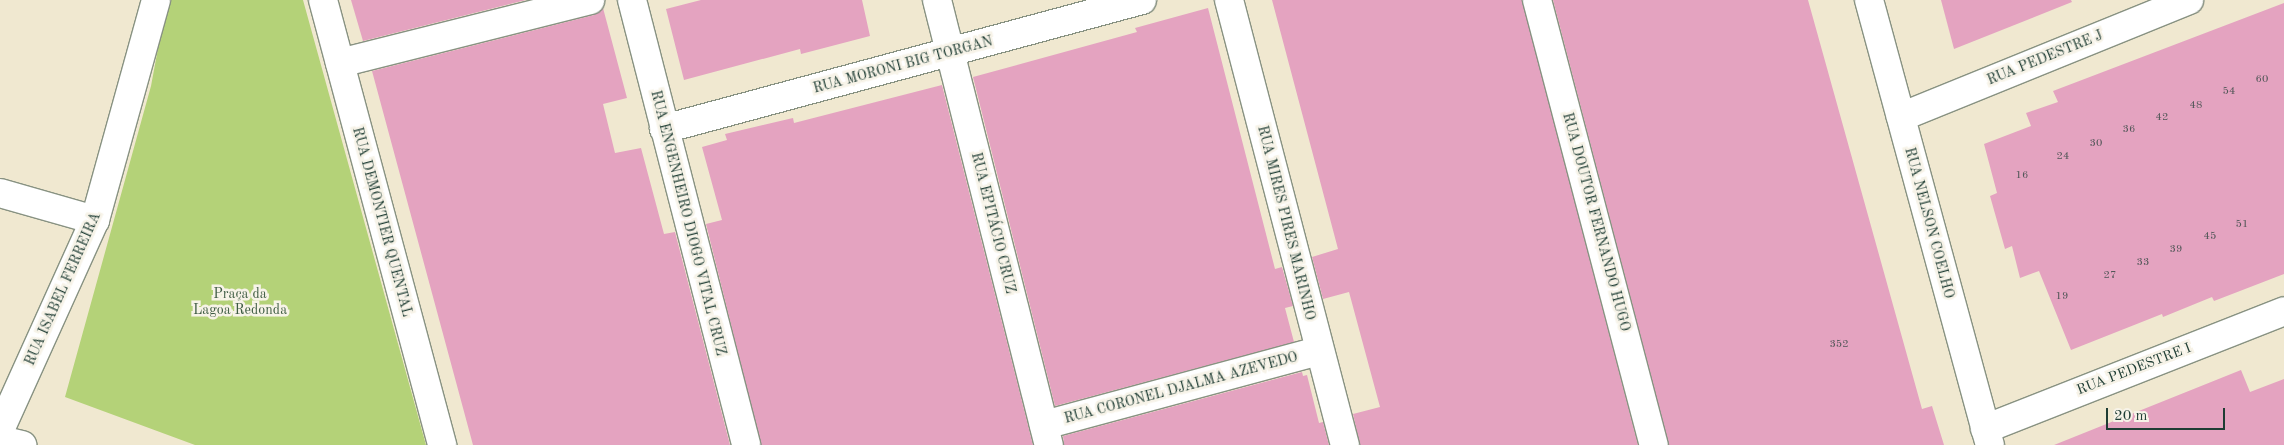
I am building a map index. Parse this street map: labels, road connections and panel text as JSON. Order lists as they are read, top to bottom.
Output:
{
  "streets": {
    "street": [
      "RUA PEDESTRE J",
      "RUA MORONI BIG TORGAN",
      "RUA DEMONTIER QUENTAL",
      "RUA DOUTOR FERNANDO HUGO",
      "RUA ENGENHEIRO DIOGO VITAL CRUZ",
      "RUA EPITÁCIO CRUZ",
      "RUA MIRES PIRES MARINHO",
      "RUA NELSON COELHO",
      "RUA ISABEL FERREIRA",
      "RUA PEDESTRE I",
      "RUA CORONEL DJALMA AZEVEDO"
    ]
  },
  "crossings": [
    ["RUA PEDESTRE J", "RUA NELSON COELHO"],
    ["RUA MORONI BIG TORGAN", "RUA ENGENHEIRO DIOGO VITAL CRUZ"],
    ["RUA MORONI BIG TORGAN", "RUA EPITÁCIO CRUZ"],
    ["RUA EPITÁCIO CRUZ", "RUA CORONEL DJALMA AZEVEDO"],
    ["RUA MIRES PIRES MARINHO", "RUA CORONEL DJALMA AZEVEDO"],
    ["RUA NELSON COELHO", "RUA PEDESTRE I"]
  ],
  "parks": ["Praça da Lagoa Redonda"],
  "house_numbers": [
    "60",
    "54",
    "48",
    "42",
    "36",
    "30",
    "24",
    "16",
    "51",
    "45",
    "39",
    "33",
    "27",
    "19",
    "352"
  ],
  "scale_bar": "20 m"
}
